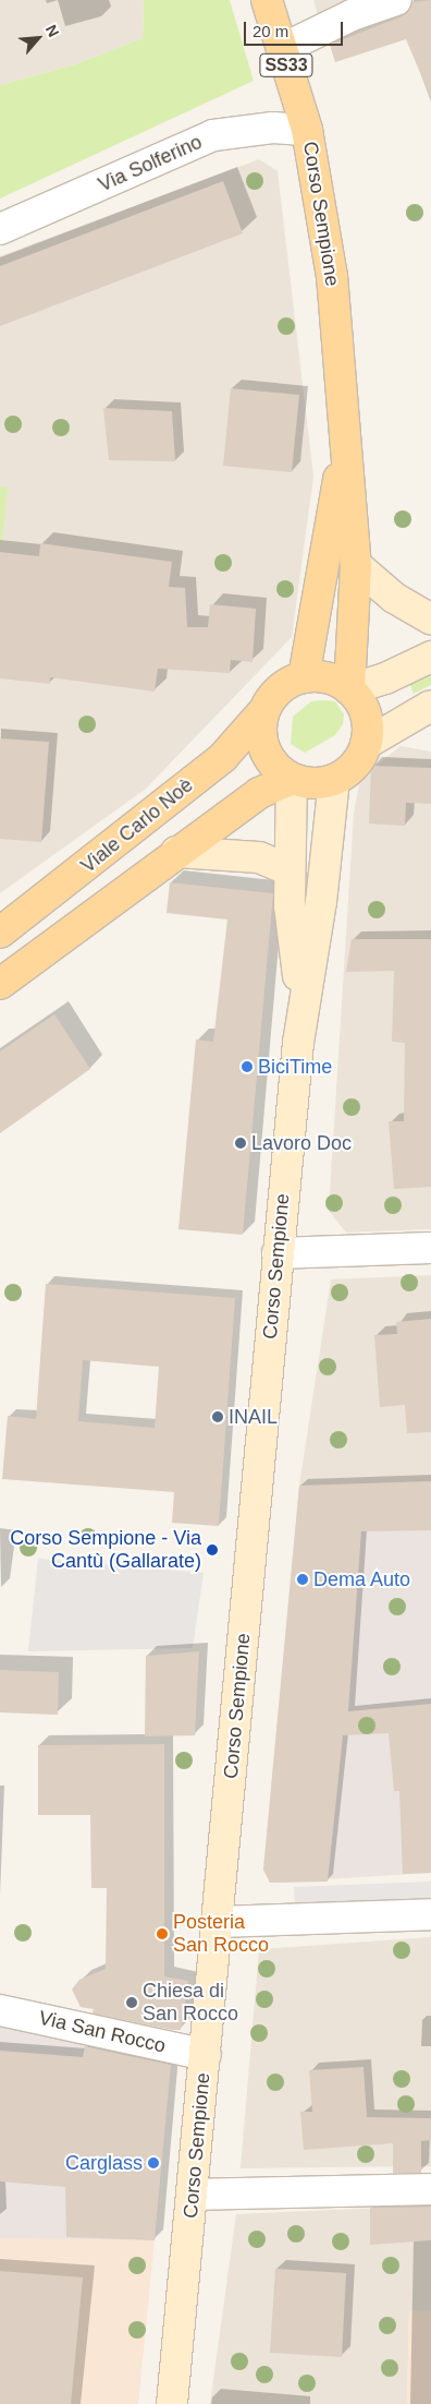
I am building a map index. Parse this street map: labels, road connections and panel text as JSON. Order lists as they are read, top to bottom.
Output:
{
  "streets": {
    "main road": ["SS33", "Corso Sempione", "Viale Carlo Noè"],
    "street": ["Via Solferino", "Via San Rocco"]
  },
  "crossings": [
    ["Via Solferino", "Corso Sempione"],
    ["Corso Sempione", "Viale Carlo Noè"],
    ["Corso Sempione", "Via San Rocco"]
  ],
  "places": [
    "BiciTime",
    "Lavoro Doc",
    "INAIL",
    "Corso Sempione - Via Cantù (Gallarate)",
    "Dema Auto",
    "Posteria San Rocco",
    "Chiesa di San Rocco",
    "Carglass"
  ],
  "scale_bar": "20 m",
  "north": "top right"
}
